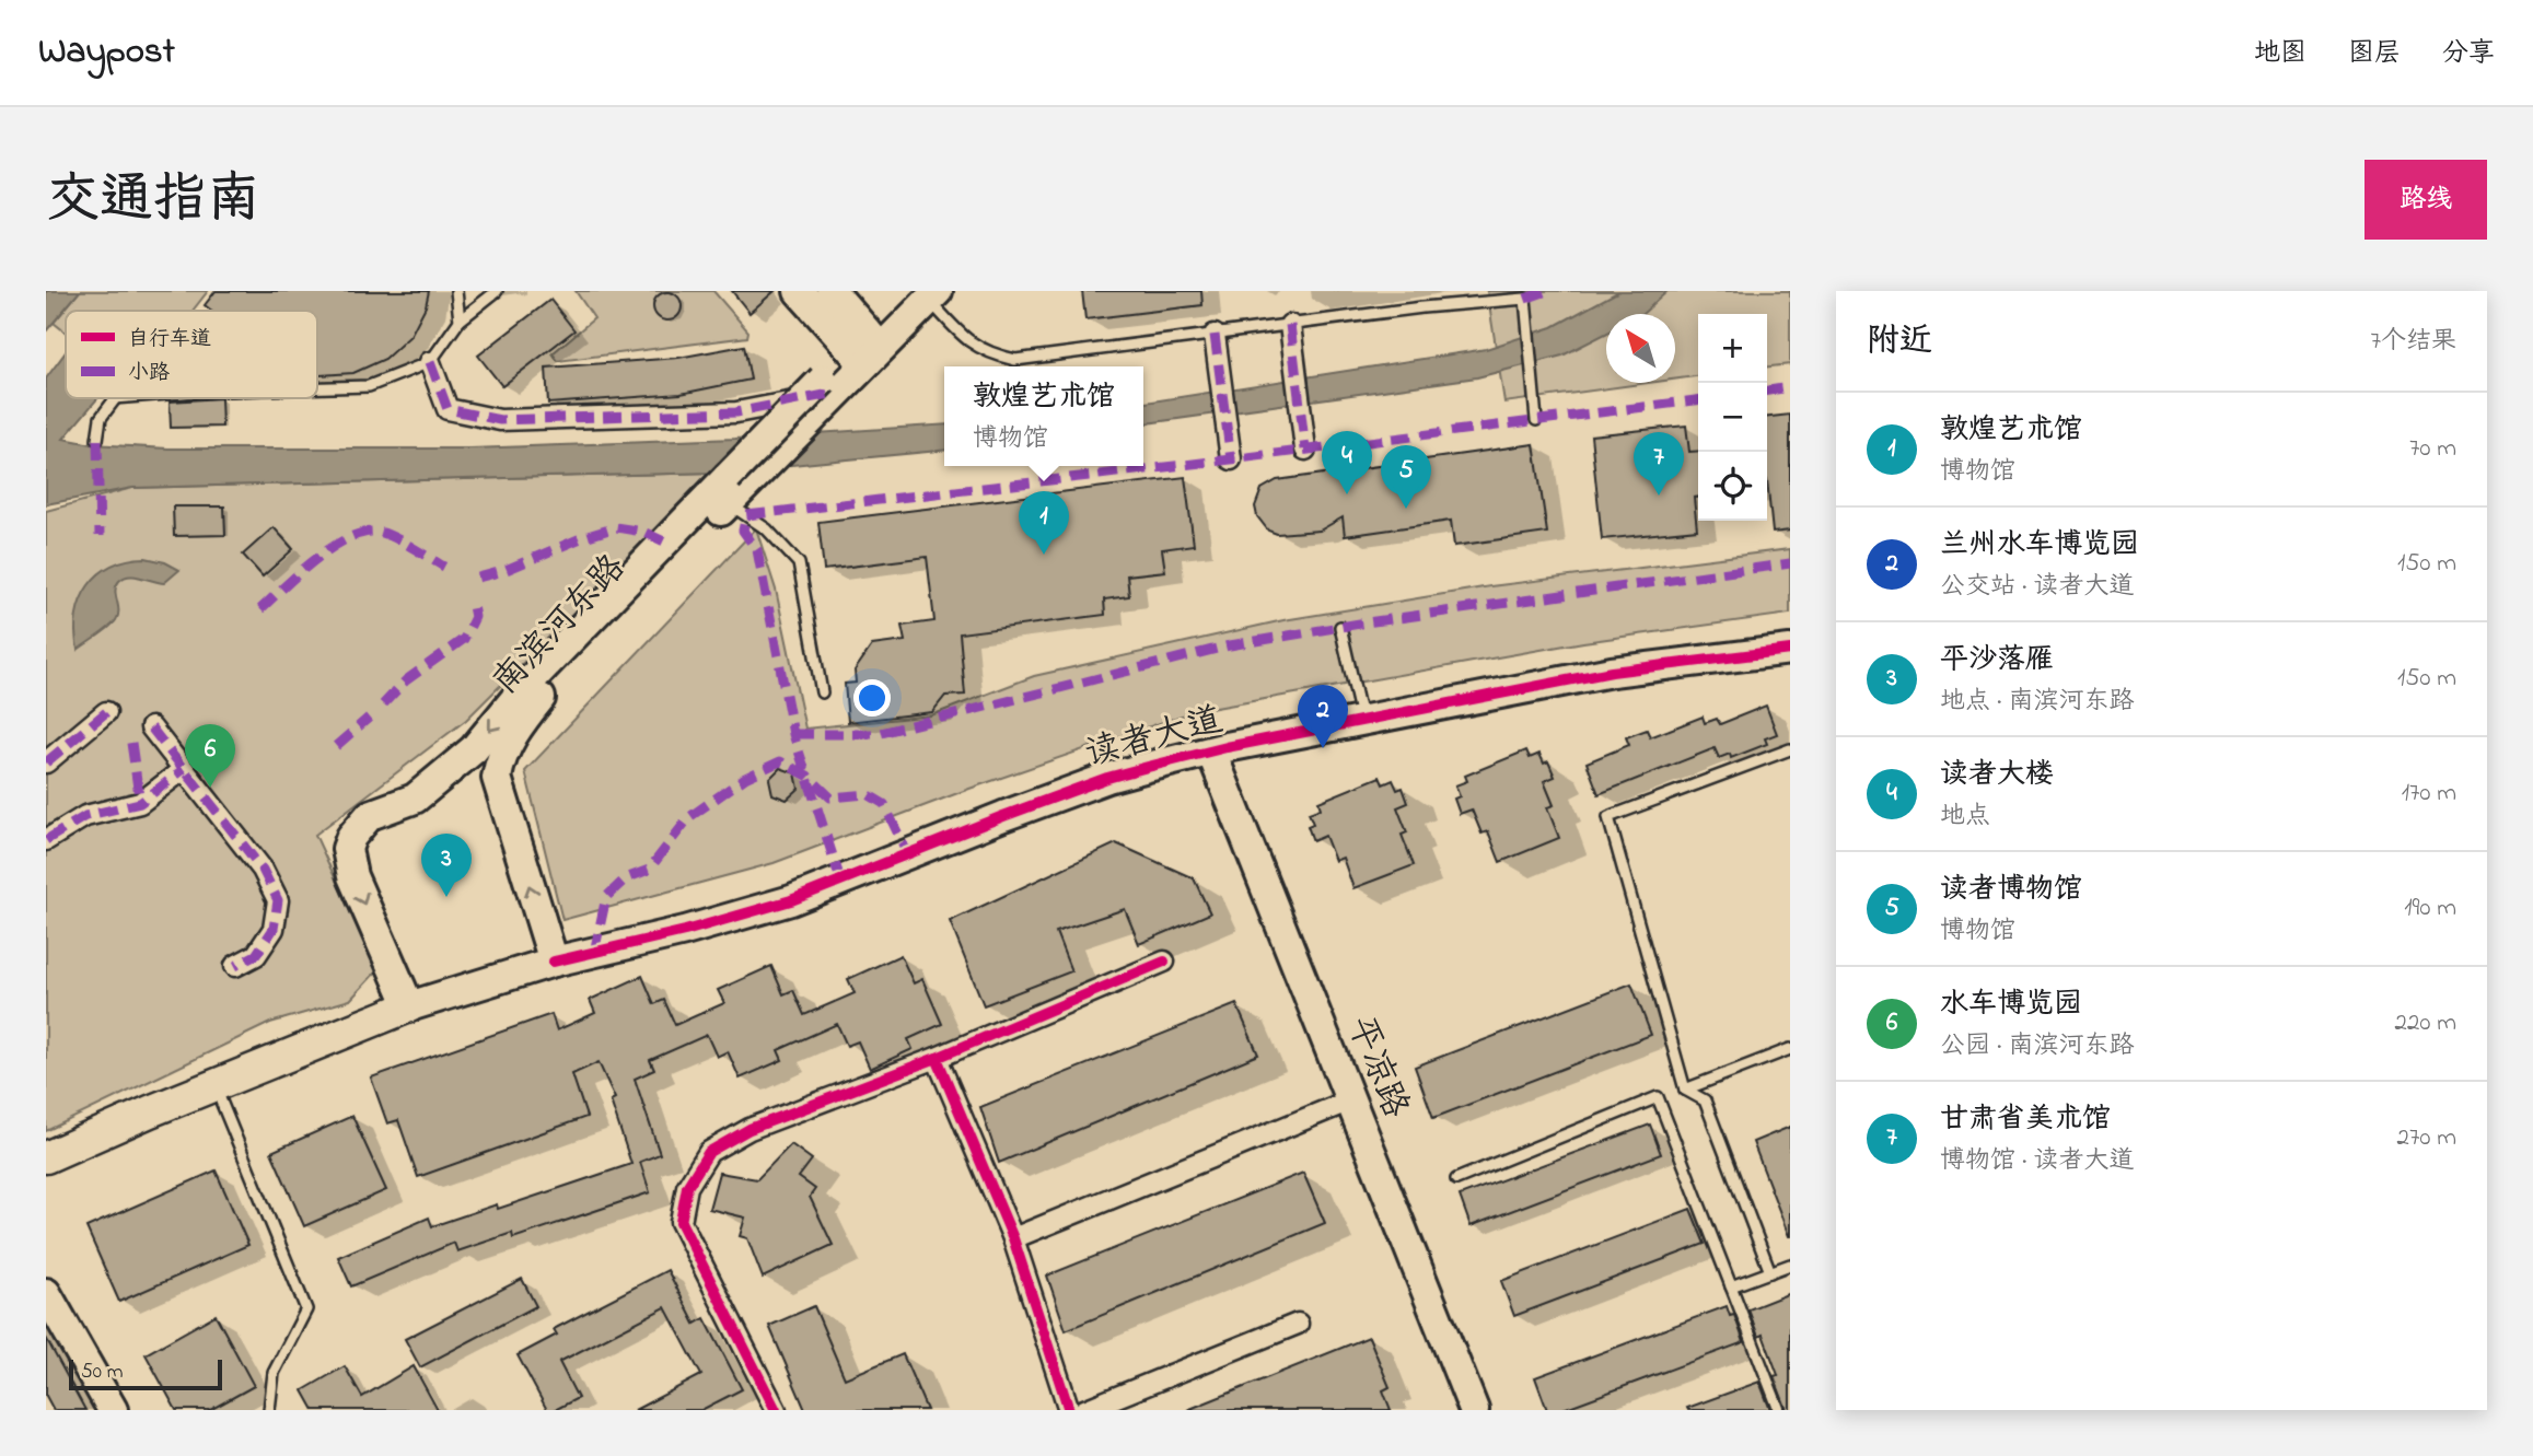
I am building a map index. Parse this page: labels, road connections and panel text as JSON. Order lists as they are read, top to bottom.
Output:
{
  "streets": {
    "main road": ["南滨河东路", "读者大道", "平凉路"]
  },
  "crossings": [
    ["南滨河东路", "读者大道"],
    ["读者大道", "平凉路"]
  ],
  "legend": ["自行车道", "小路"],
  "scale_bar": "50 m",
  "north": "top left",
  "page": {
    "header": "Waypost",
    "nav": ["地图", "图层", "分享"],
    "title": "交通指南",
    "buttons": "路线",
    "heading": ["附近", "7个结果"],
    "map_buttons": ["+", "−"],
    "popup": ["敦煌艺术馆", "博物馆"],
    "list": [
      {
        "mark": "1",
        "name": "敦煌艺术馆",
        "note": "博物馆",
        "value": "70 m"
      },
      {
        "mark": "2",
        "name": "兰州水车博览园",
        "note": "公交站 · 读者大道",
        "value": "150 m"
      },
      {
        "mark": "3",
        "name": "平沙落雁",
        "note": "地点 · 南滨河东路",
        "value": "150 m"
      },
      {
        "mark": "4",
        "name": "读者大楼",
        "note": "地点",
        "value": "170 m"
      },
      {
        "mark": "5",
        "name": "读者博物馆",
        "note": "博物馆",
        "value": "190 m"
      },
      {
        "mark": "6",
        "name": "水车博览园",
        "note": "公园 · 南滨河东路",
        "value": "220 m"
      },
      {
        "mark": "7",
        "name": "甘肃省美术馆",
        "note": "博物馆 · 读者大道",
        "value": "270 m"
      }
    ],
    "pins": [
      "4",
      "7",
      "5",
      "1",
      "2",
      "6",
      "3"
    ],
    "scale": "50 m"
  }
}
